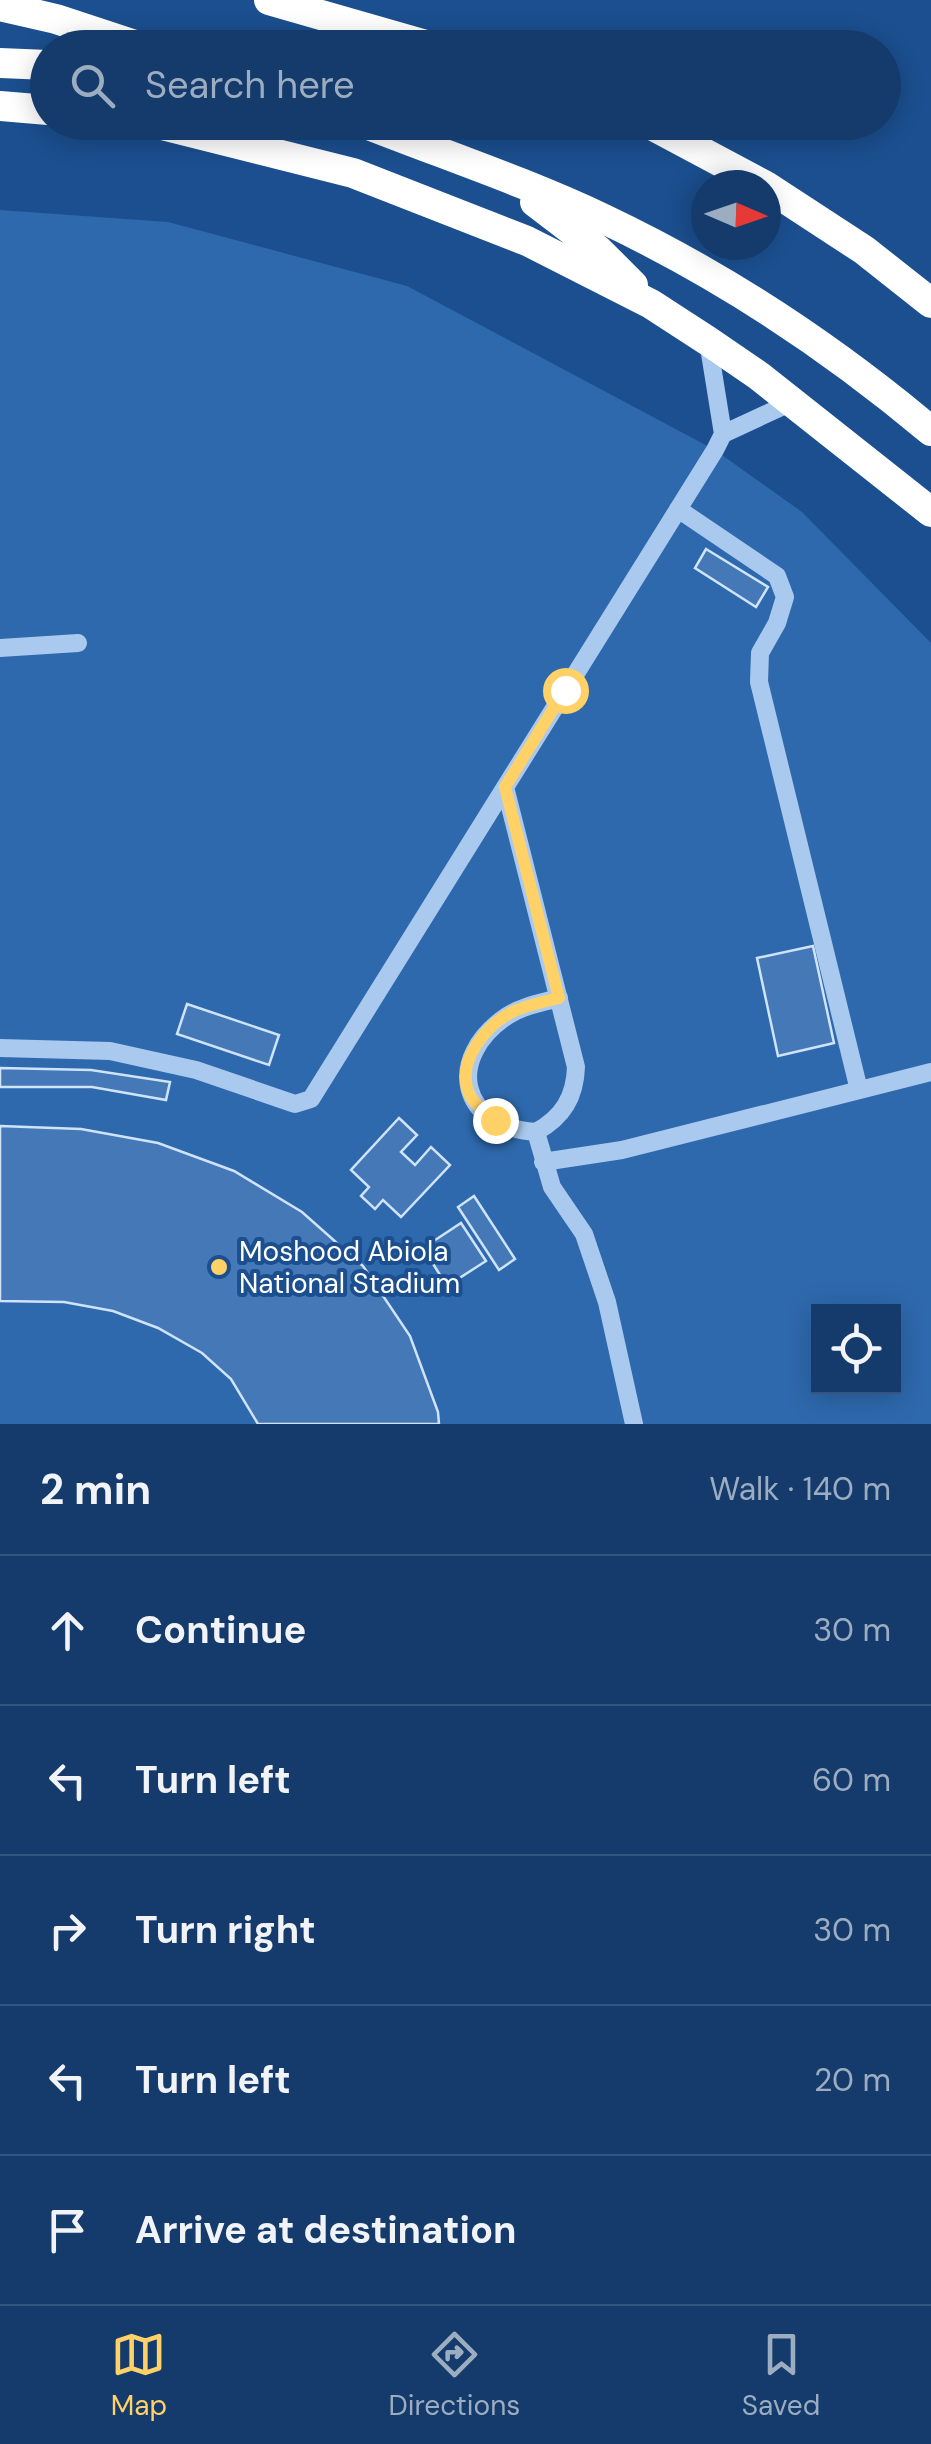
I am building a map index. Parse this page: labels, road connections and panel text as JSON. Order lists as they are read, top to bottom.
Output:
{
  "places": ["Moshood Abiola National Stadium"],
  "north": "right",
  "page": {
    "search": "Search here",
    "heading": ["2 min", "Walk · 140 m"],
    "list": [
      ["Continue", "30 m"],
      ["Turn left", "60 m"],
      ["Turn right", "30 m"],
      ["Turn left", "20 m"],
      "Arrive at destination"
    ],
    "nav": ["Map", "Directions", "Saved"]
  }
}
